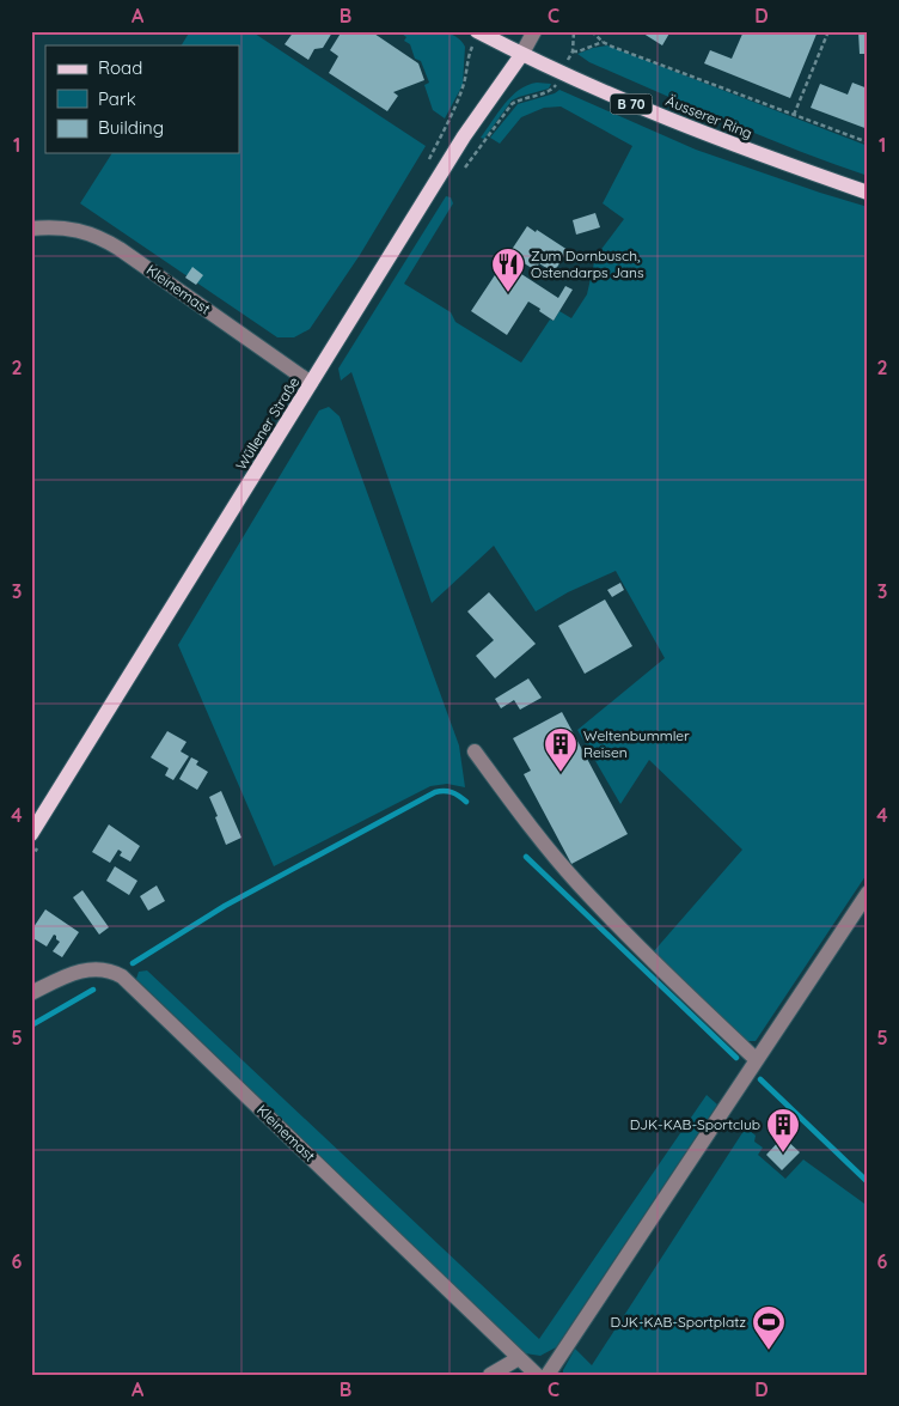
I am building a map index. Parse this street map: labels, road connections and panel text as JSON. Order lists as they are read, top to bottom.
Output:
{
  "streets": {
    "main road": ["B 70", "Äusserer Ring", "Wüllener Straße"],
    "street": ["Kleinemast"]
  },
  "crossings": [
    ["Äusserer Ring", "Wüllener Straße"],
    ["Kleinemast", "Wüllener Straße"]
  ],
  "places": {
    "restaurant": ["Zum Dornbusch, Ostendarps Jans"],
    "building": ["Weltenbummler Reisen", "DJK-KAB-Sportclub"],
    "sports": ["DJK-KAB-Sportplatz"]
  },
  "legend": ["Road", "Park", "Building"],
  "grid": {
    "columns": [
      "A",
      "B",
      "C",
      "D"
    ],
    "rows": [
      "1",
      "2",
      "3",
      "4",
      "5",
      "6"
    ]
  }
}
